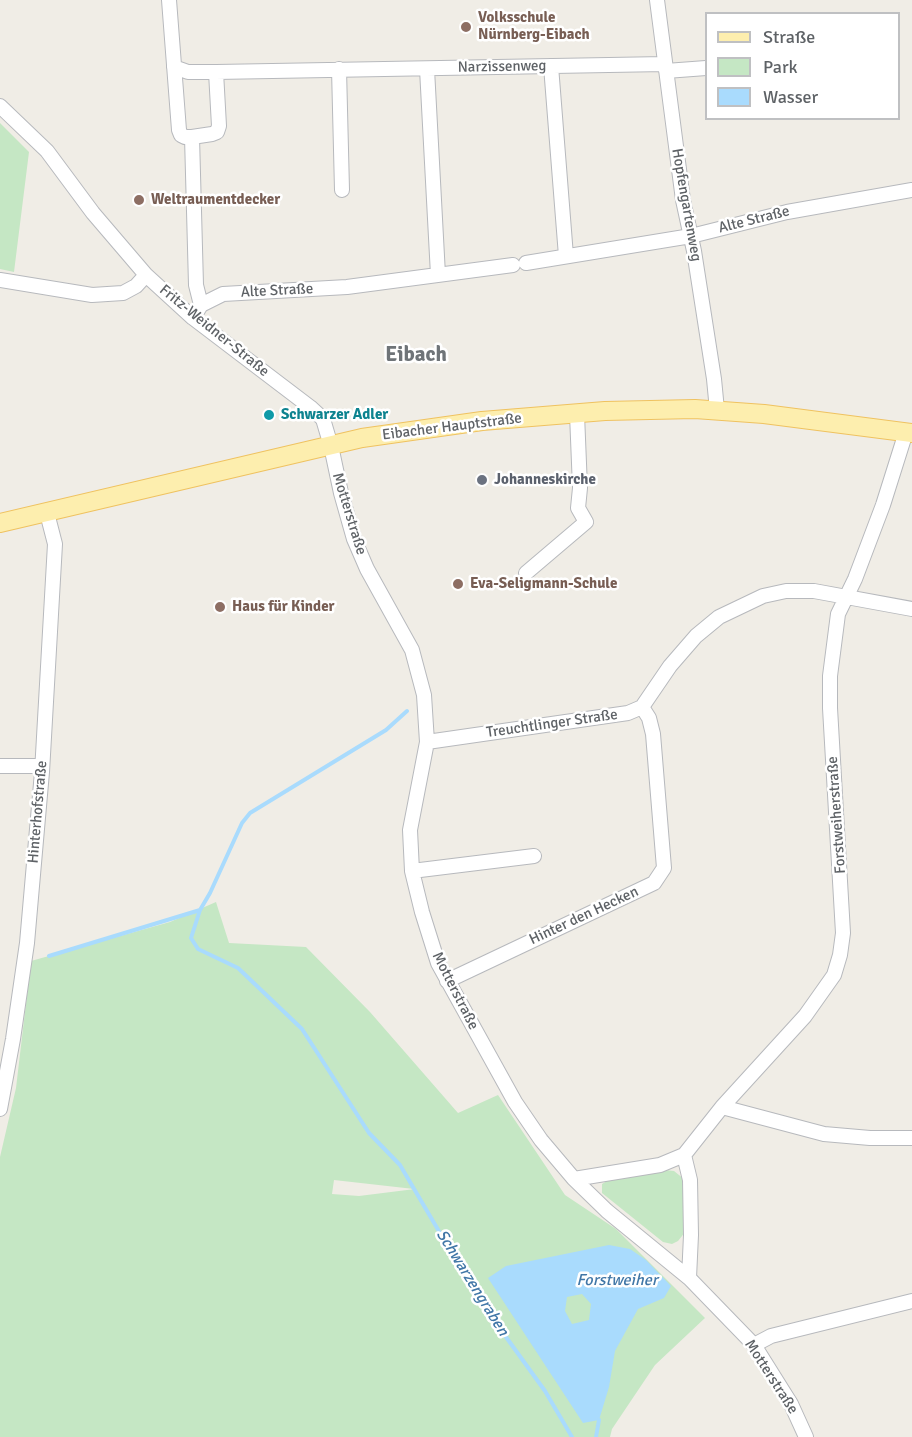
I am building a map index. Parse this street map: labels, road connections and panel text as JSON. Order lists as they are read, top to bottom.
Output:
{
  "streets": {
    "main road": ["Eibacher Hauptstraße"],
    "street": [
      "Narzissenweg",
      "Hopfengartenweg",
      "Alte Straße",
      "Fritz-Weidner-Straße",
      "Motterstraße",
      "Treuchtlinger Straße",
      "Hinterhofstraße",
      "Forstweiherstraße",
      "Hinter den Hecken"
    ]
  },
  "crossings": [
    ["Narzissenweg", "Hopfengartenweg"],
    ["Hopfengartenweg", "Alte Straße"],
    ["Hopfengartenweg", "Eibacher Hauptstraße"],
    ["Fritz-Weidner-Straße", "Eibacher Hauptstraße"],
    ["Fritz-Weidner-Straße", "Motterstraße"],
    ["Eibacher Hauptstraße", "Motterstraße"],
    ["Eibacher Hauptstraße", "Hinterhofstraße"],
    ["Eibacher Hauptstraße", "Forstweiherstraße"],
    ["Motterstraße", "Treuchtlinger Straße"],
    ["Motterstraße", "Hinter den Hecken"],
    ["Treuchtlinger Straße", "Hinter den Hecken"]
  ],
  "districts": ["Eibach"],
  "water": ["Forstweiher", "Schwarzengraben"],
  "places": [
    "Volksschule Nürnberg-Eibach",
    "Weltraumentdecker",
    "Schwarzer Adler",
    "Johanneskirche",
    "Eva-Seligmann-Schule",
    "Haus für Kinder"
  ],
  "legend": ["Straße", "Park", "Wasser"]
}
